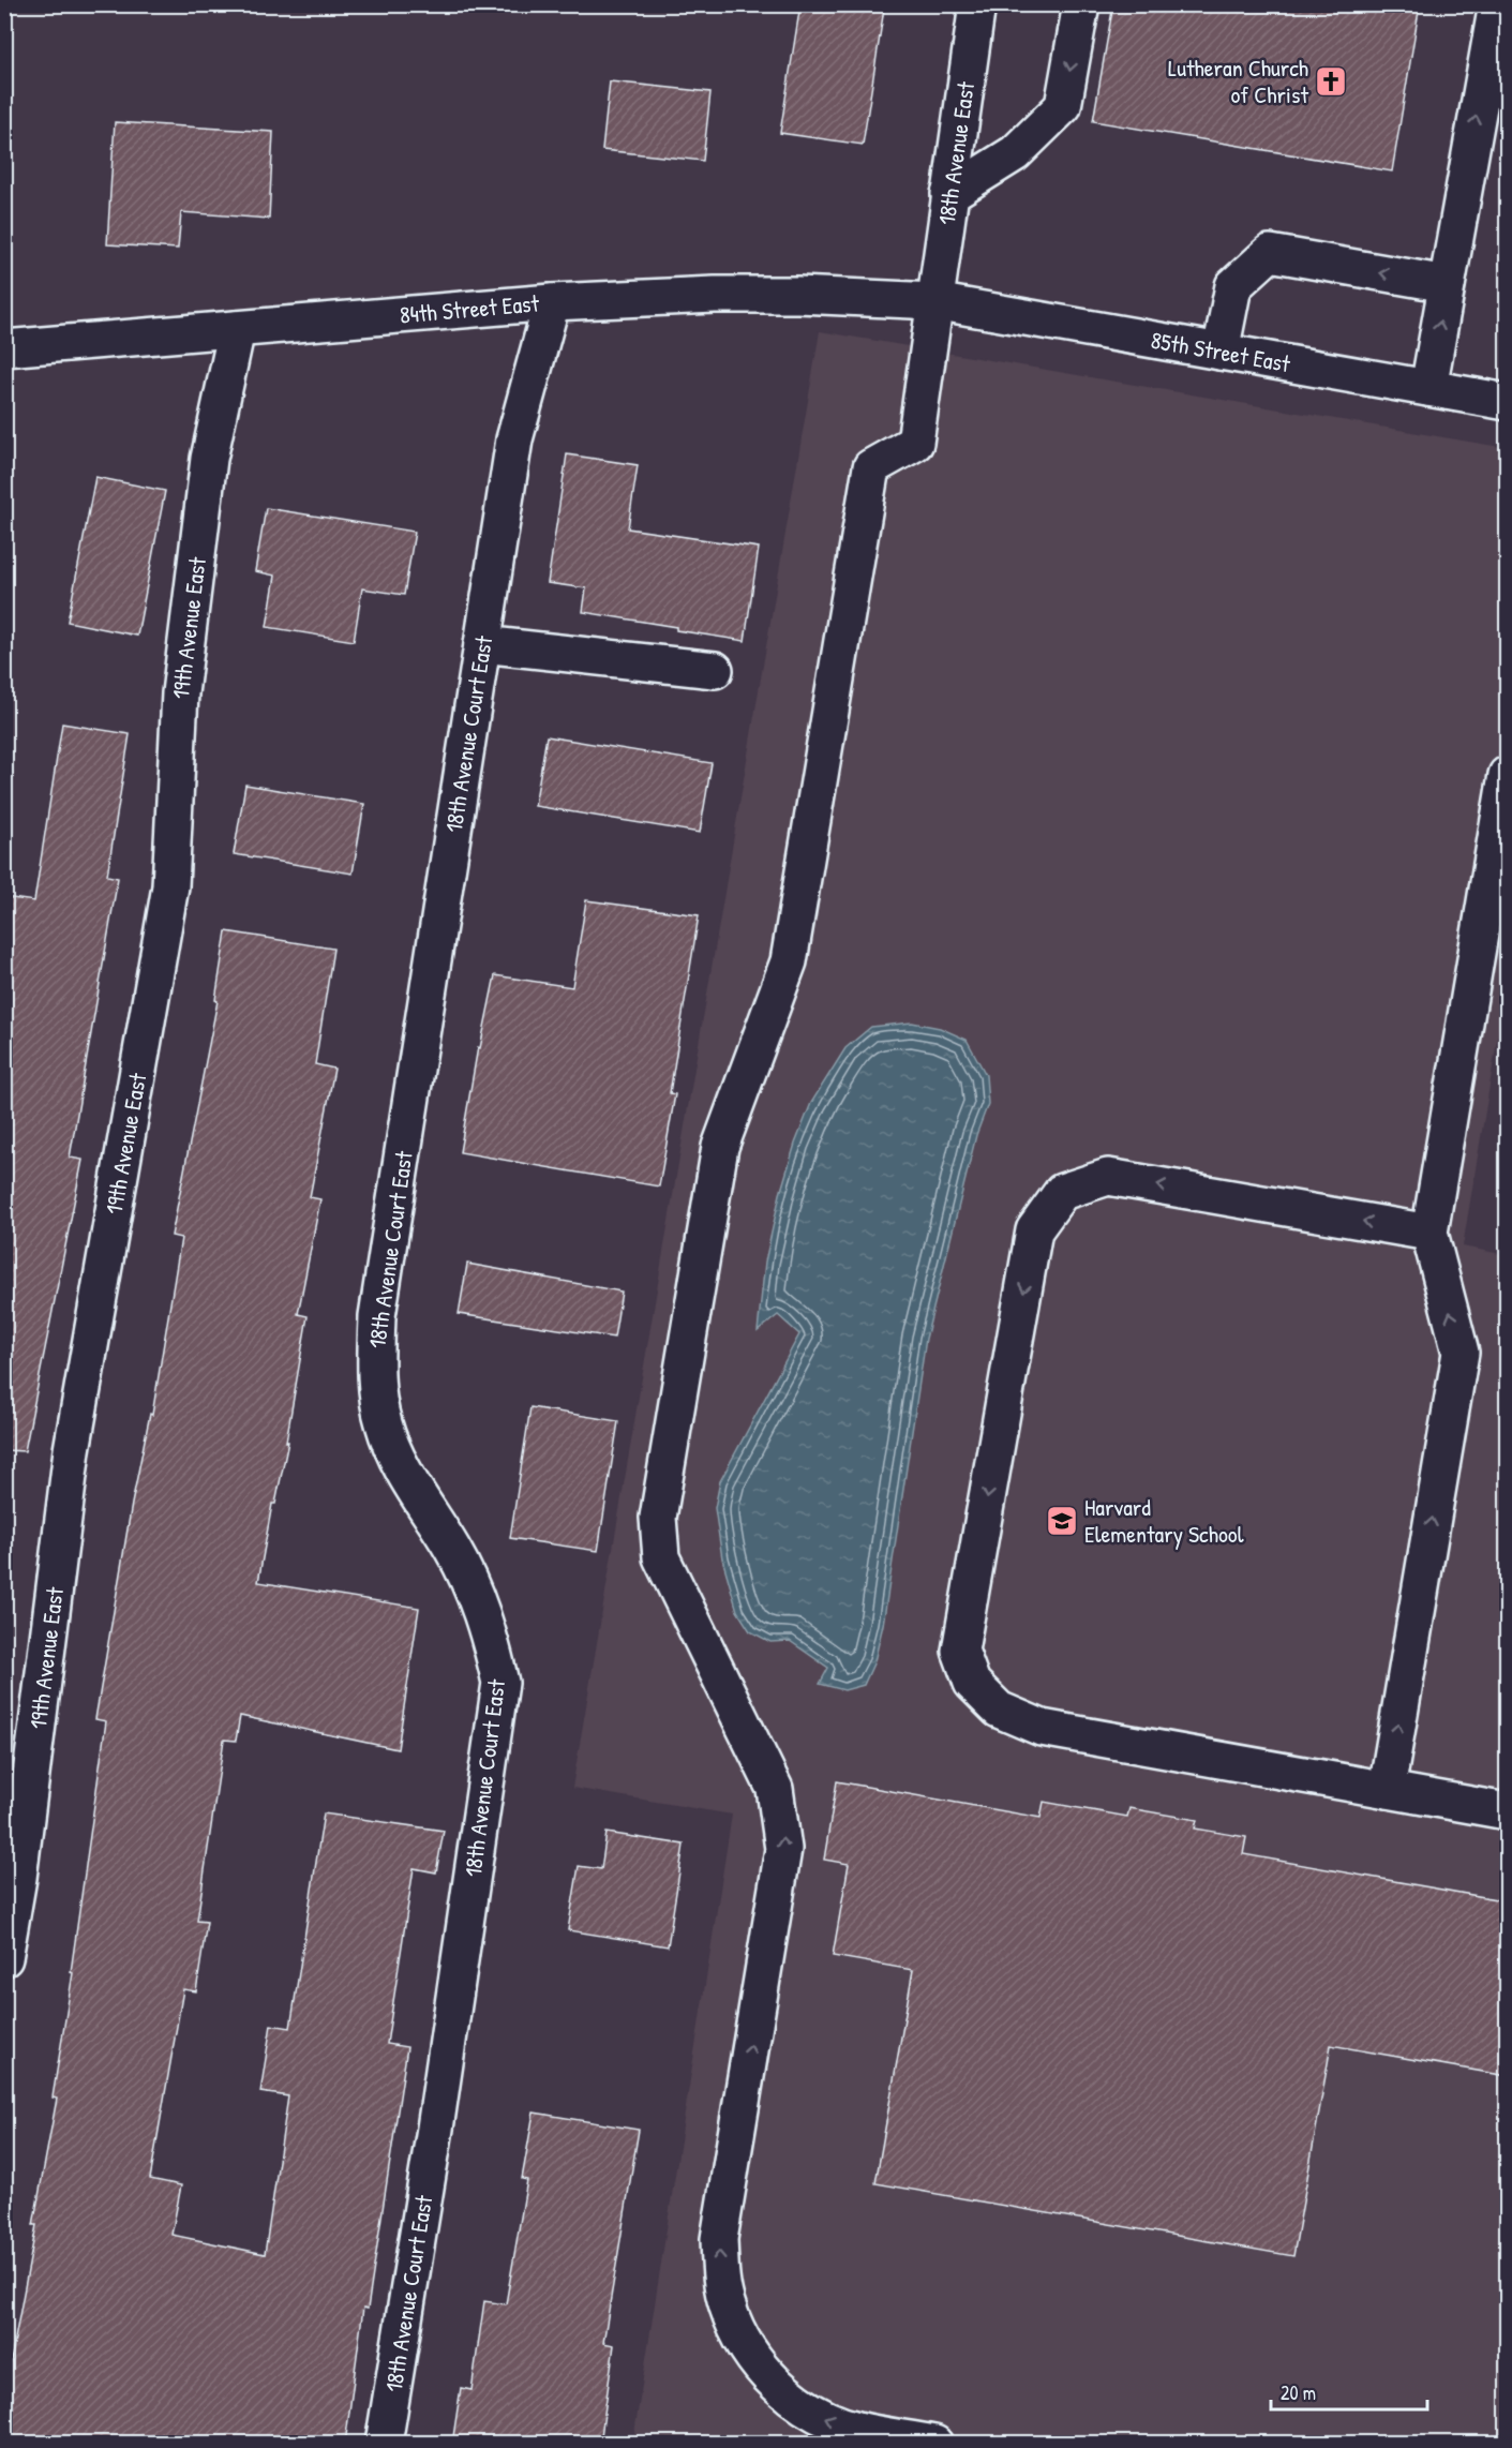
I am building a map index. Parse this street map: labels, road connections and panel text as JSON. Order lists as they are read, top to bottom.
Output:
{
  "streets": {
    "street": [
      "18th Avenue East",
      "84th Street East",
      "85th Street East",
      "19th Avenue East",
      "18th Avenue Court East"
    ]
  },
  "crossings": [
    ["18th Avenue East", "84th Street East"],
    ["18th Avenue East", "85th Street East"],
    ["84th Street East", "85th Street East"],
    ["84th Street East", "19th Avenue East"],
    ["84th Street East", "18th Avenue Court East"]
  ],
  "one_way": ["18th Avenue East"],
  "places": {
    "church": ["Lutheran Church of Christ"],
    "school or university": ["Harvard Elementary School"]
  },
  "scale_bar": "20 m"
}
